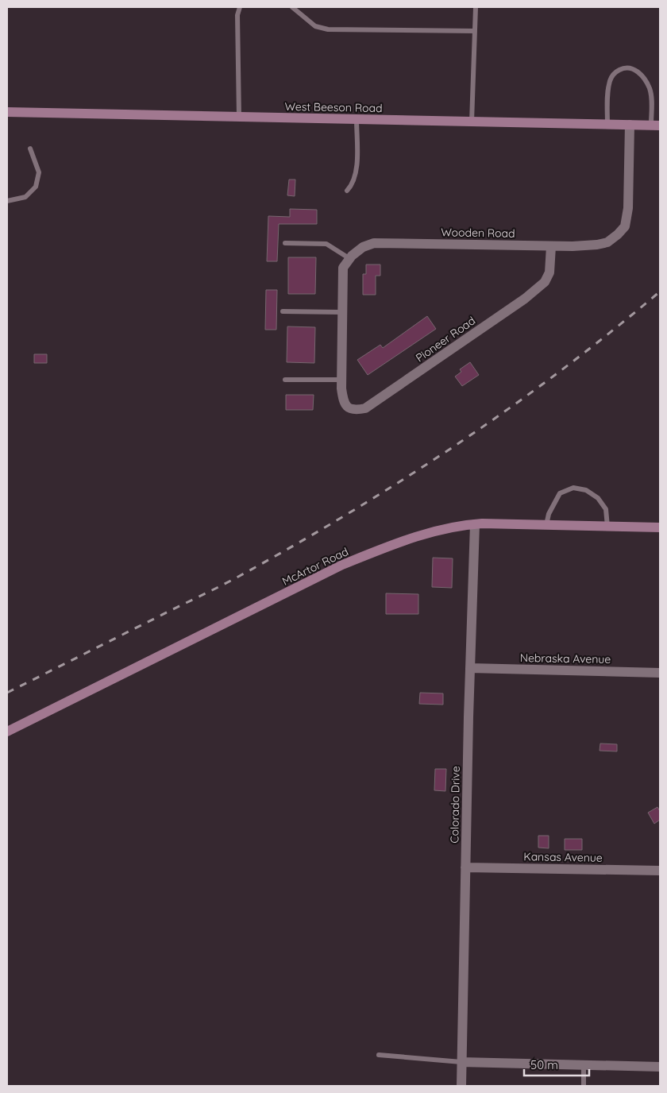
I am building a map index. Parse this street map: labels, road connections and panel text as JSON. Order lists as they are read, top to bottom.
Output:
{
  "streets": {
    "main road": ["West Beeson Road", "McArtor Road"],
    "street": [
      "Wooden Road",
      "Pioneer Road",
      "Nebraska Avenue",
      "Colorado Drive",
      "Kansas Avenue"
    ]
  },
  "crossings": [
    ["West Beeson Road", "Wooden Road"],
    ["Wooden Road", "Pioneer Road"],
    ["McArtor Road", "Colorado Drive"],
    ["Nebraska Avenue", "Colorado Drive"],
    ["Colorado Drive", "Kansas Avenue"]
  ],
  "scale_bar": "50 m"
}
